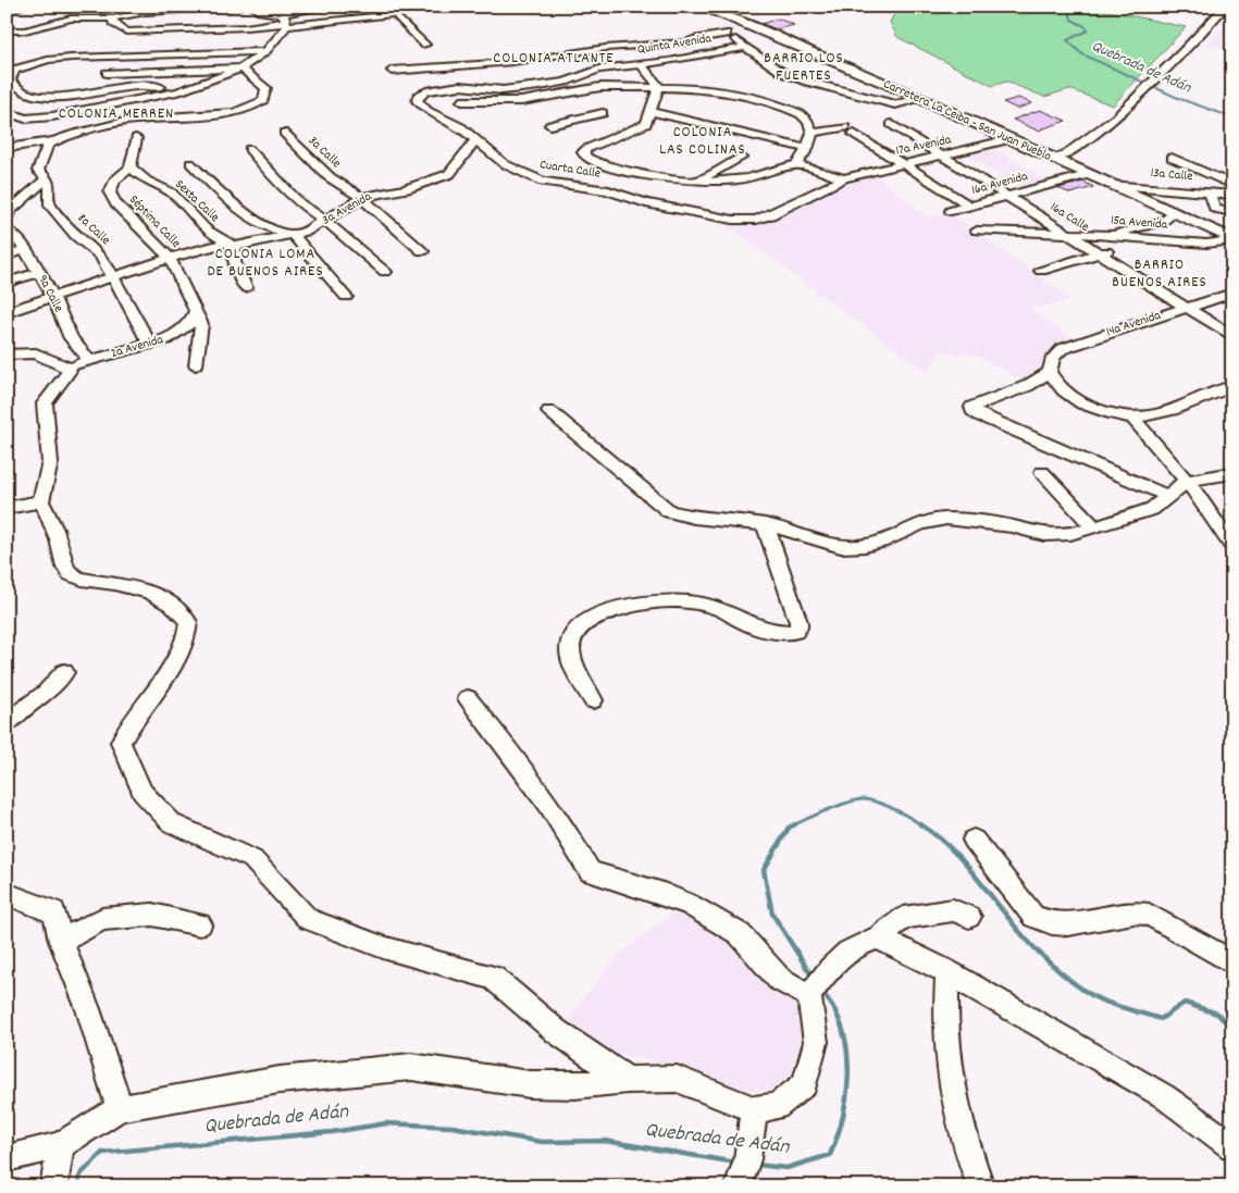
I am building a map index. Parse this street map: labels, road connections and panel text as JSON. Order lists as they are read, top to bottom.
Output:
{
  "streets": {
    "main road": ["Carretera La Ceiba - San Juan Pueblo"],
    "street": [
      "Quinta Avenida",
      "17a Avenida",
      "3a Calle",
      "Cuarta Calle",
      "13a Calle",
      "16a Avenida",
      "Sexta Calle",
      "3a Avenida",
      "16a Calle",
      "Séptima Calle",
      "15a Avenida",
      "8a Calle",
      "9a Calle",
      "14a Avenida",
      "2a Avenida"
    ]
  },
  "crossings": [
    ["Quinta Avenida", "Cuarta Calle"],
    ["Carretera La Ceiba - San Juan Pueblo", "17a Avenida"],
    ["Carretera La Ceiba - San Juan Pueblo", "13a Calle"],
    ["Carretera La Ceiba - San Juan Pueblo", "16a Avenida"],
    ["Carretera La Ceiba - San Juan Pueblo", "15a Avenida"],
    ["17a Avenida", "Cuarta Calle"],
    ["17a Avenida", "16a Calle"],
    ["3a Calle", "3a Avenida"],
    ["Cuarta Calle", "3a Avenida"],
    ["16a Avenida", "16a Calle"],
    ["Sexta Calle", "3a Avenida"],
    ["Sexta Calle", "Séptima Calle"],
    ["3a Avenida", "Séptima Calle"],
    ["3a Avenida", "8a Calle"],
    ["3a Avenida", "9a Calle"],
    ["16a Calle", "15a Avenida"],
    ["16a Calle", "14a Avenida"],
    ["Séptima Calle", "2a Avenida"],
    ["8a Calle", "9a Calle"],
    ["8a Calle", "2a Avenida"],
    ["9a Calle", "2a Avenida"]
  ],
  "districts": [
    "COLONIA ATLANTE",
    "BARRIO LOS FUERTES",
    "COLONIA MERREN",
    "COLONIA LAS COLINAS",
    "COLONIA LOMA DE BUENOS AIRES",
    "BARRIO BUENOS AIRES"
  ],
  "water": ["Quebrada de Adán"]
}
